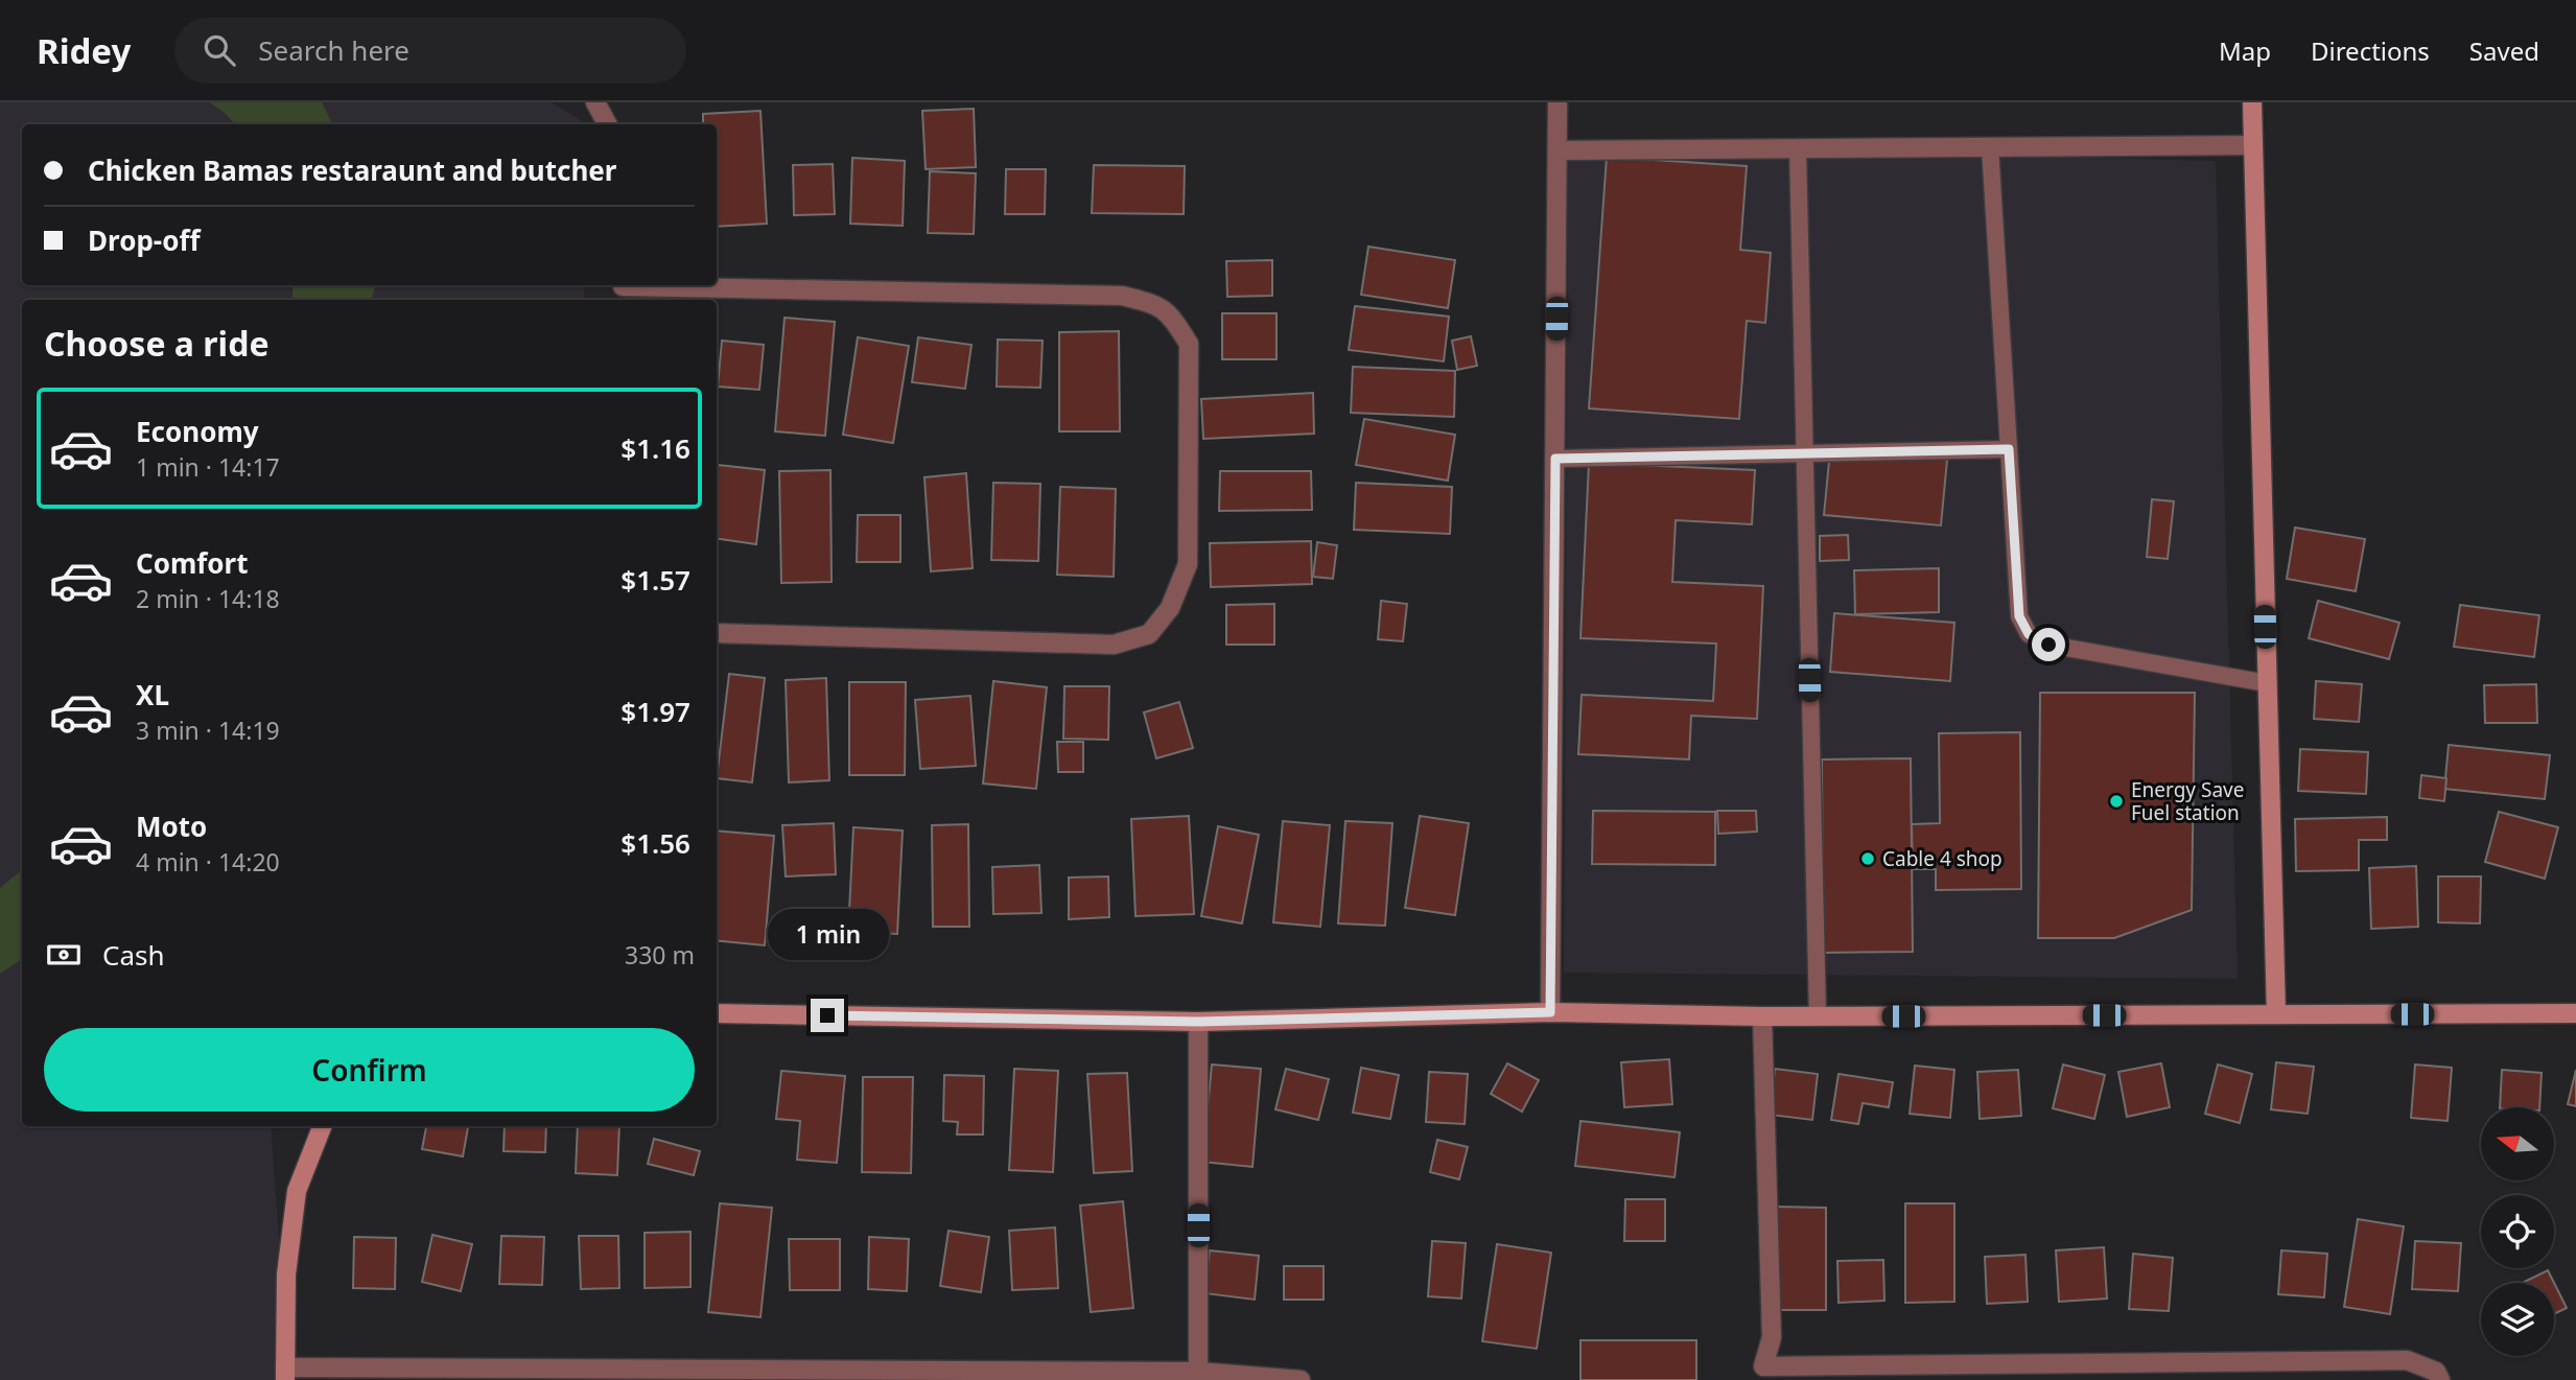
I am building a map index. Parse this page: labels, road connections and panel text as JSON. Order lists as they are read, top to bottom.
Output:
{
  "places": ["Energy Save Fuel station", "Cable 4 shop"],
  "north": "left",
  "page": {
    "header": "Ridey",
    "search": "Search here",
    "nav": ["Map", "Directions", "Saved"],
    "banner": ["Chicken Bamas restaraunt and butcher", "Drop-off"],
    "heading": "Choose a ride",
    "list": [
      {
        "name": "Economy",
        "note": "1 min · 14:17",
        "value": "$1.16"
      },
      {
        "name": "Comfort",
        "note": "2 min · 14:18",
        "value": "$1.57"
      },
      {
        "name": "XL",
        "note": "3 min · 14:19",
        "value": "$1.97"
      },
      {
        "name": "Moto",
        "note": "4 min · 14:20",
        "value": "$1.56"
      }
    ],
    "bubble": "1 min",
    "pay": ["Cash", "330 m"],
    "buttons": "Confirm"
  }
}
